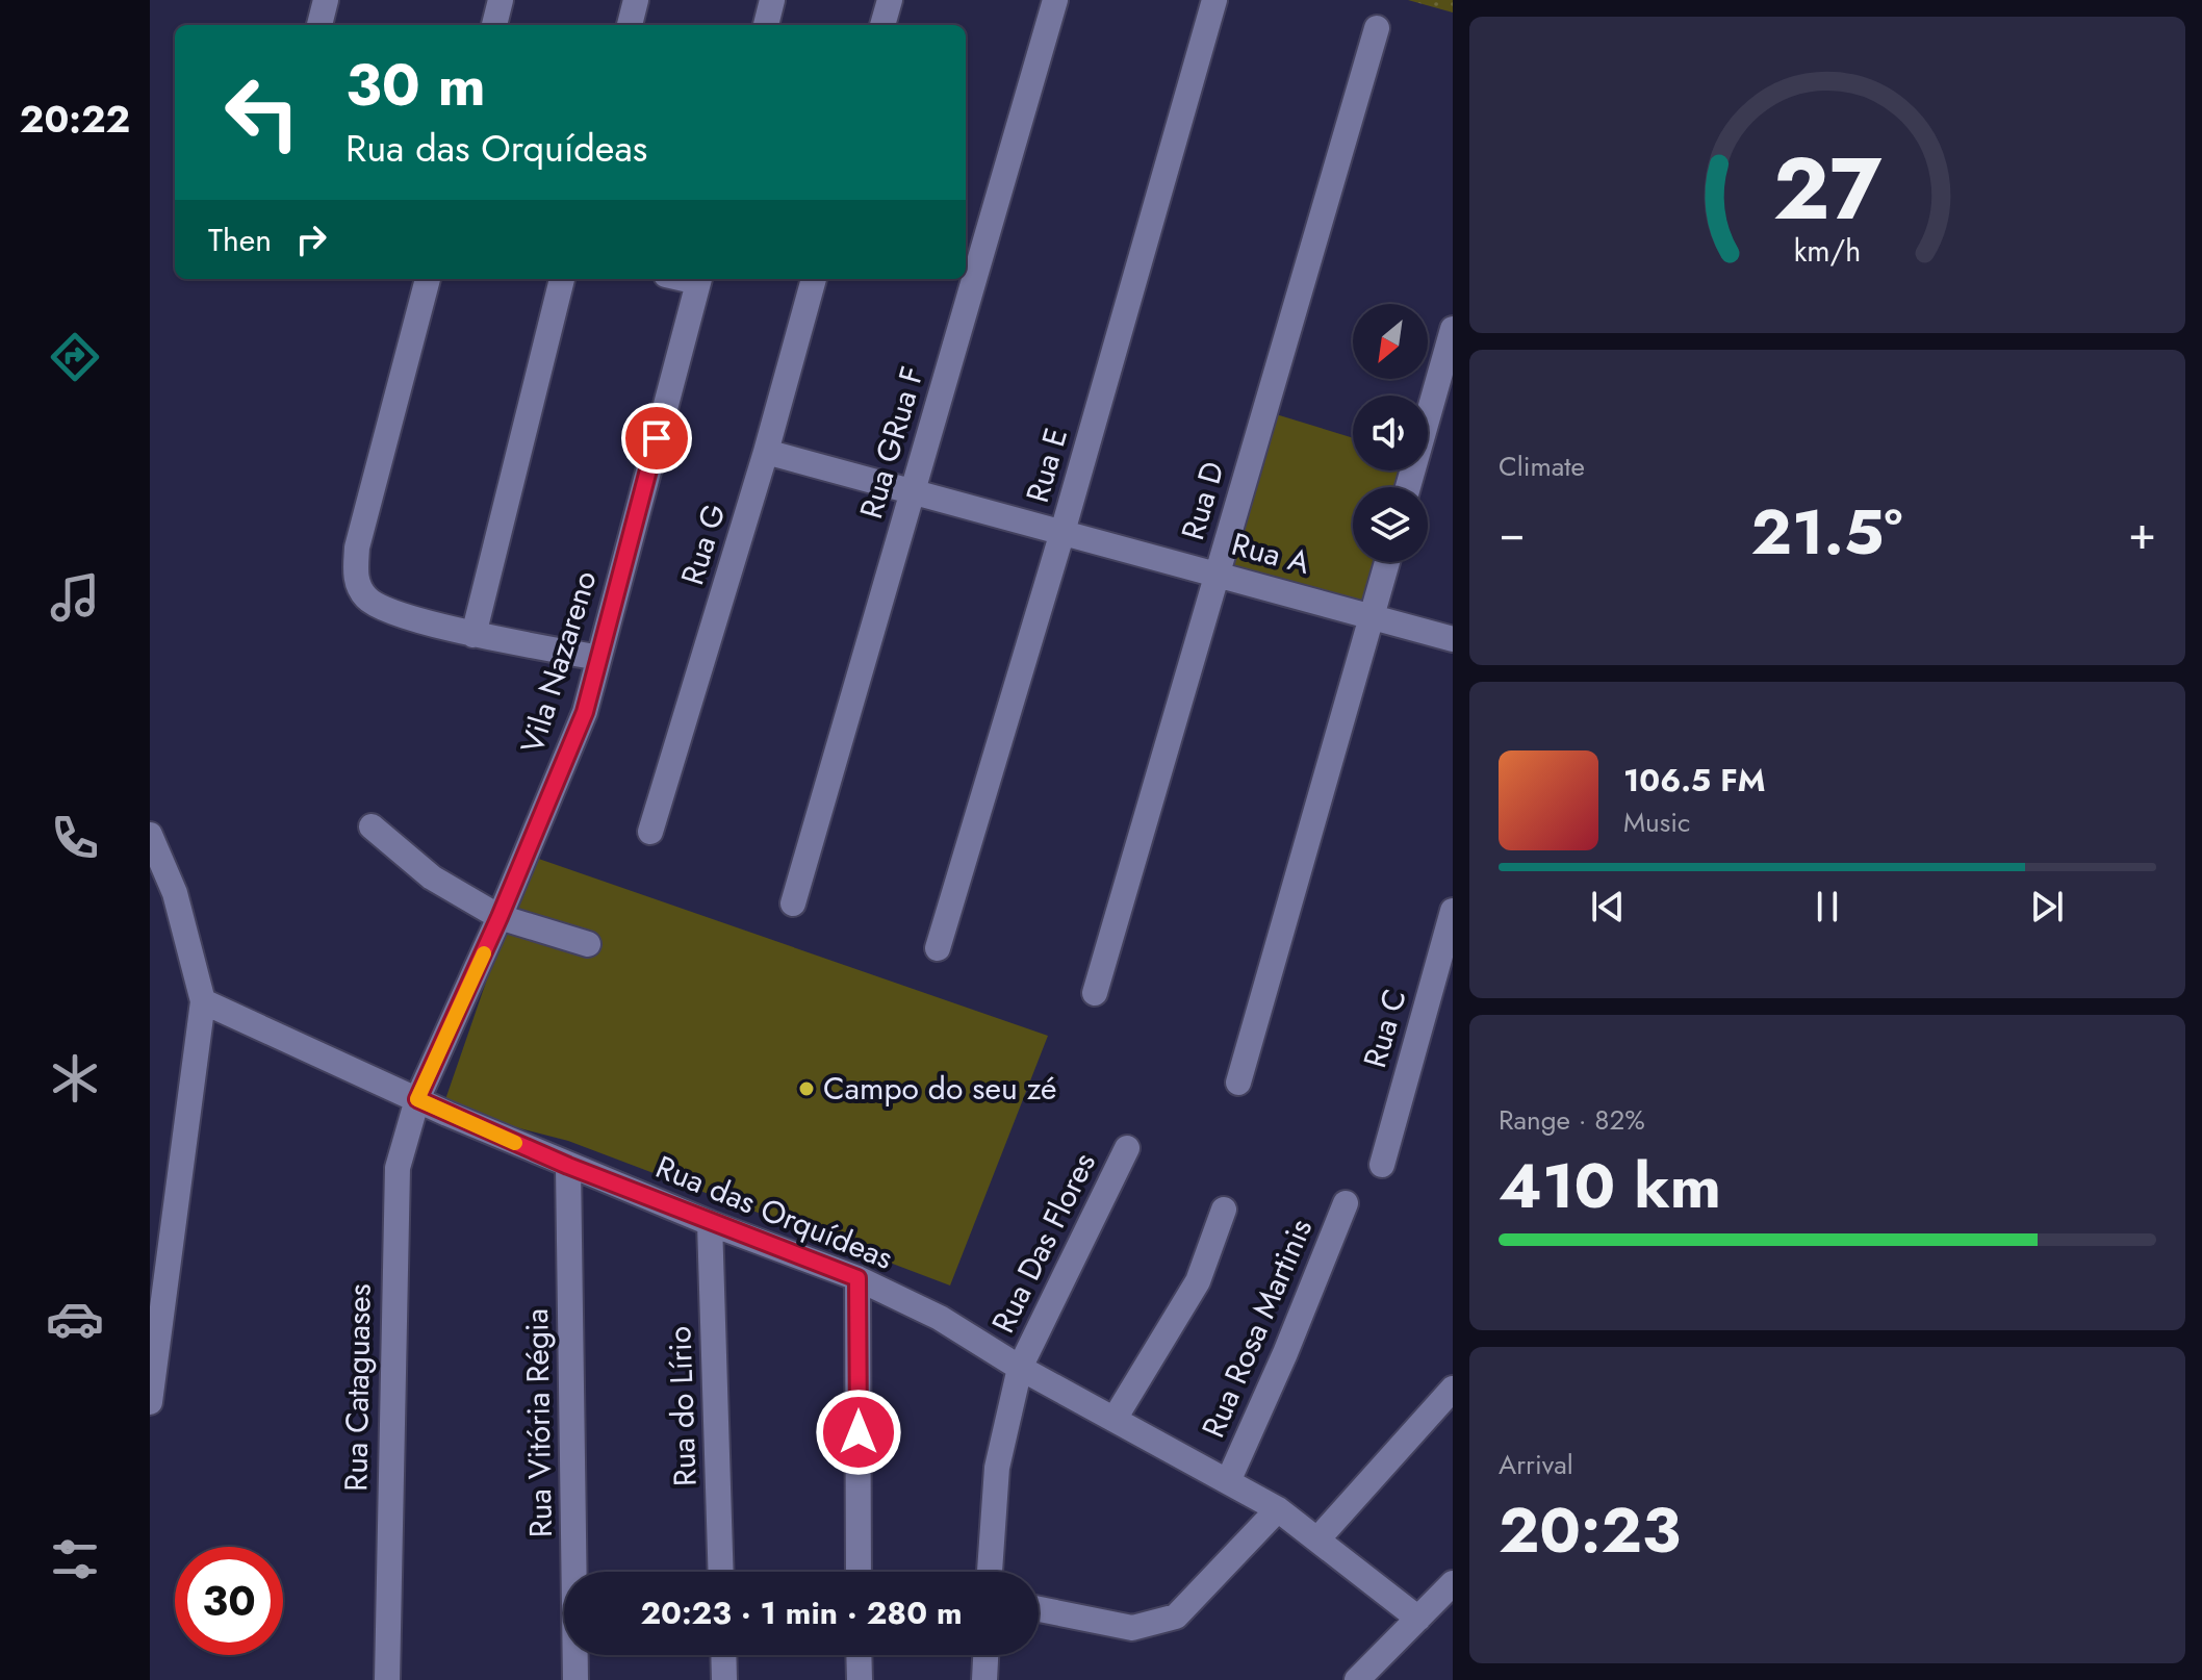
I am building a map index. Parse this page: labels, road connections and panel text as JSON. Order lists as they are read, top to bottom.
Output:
{
  "streets": {
    "street": [
      "Rua GRua F",
      "Rua E",
      "Rua D",
      "Rua G",
      "Rua A",
      "Vila Nazareno",
      "Rua C",
      "Rua das Orquídeas",
      "Rua Das Flores",
      "Rua Rosa Martinis",
      "Rua Cataguases",
      "Rua do Lírio",
      "Rua Vitória Régia"
    ]
  },
  "crossings": [
    ["Rua GRua F", "Rua A"],
    ["Rua E", "Rua A"],
    ["Rua D", "Rua A"],
    ["Rua G", "Rua A"],
    ["Vila Nazareno", "Rua das Orquídeas"],
    ["Vila Nazareno", "Rua Cataguases"],
    ["Rua das Orquídeas", "Rua Das Flores"],
    ["Rua das Orquídeas", "Rua Rosa Martinis"],
    ["Rua das Orquídeas", "Rua Cataguases"],
    ["Rua das Orquídeas", "Rua do Lírio"],
    ["Rua das Orquídeas", "Rua Vitória Régia"]
  ],
  "places": ["Campo do seu zé"],
  "north": "bottom left",
  "page": {
    "tabs": "20:22",
    "turn": ["30 m", "Rua das Orquídeas"],
    "then": "Then",
    "tile": [
      "Climate",
      ["Range · 82%", "410 km"],
      ["Arrival", "20:23"]
    ],
    "heat": ["−", "21.5°", "+"],
    "song": ["106.5 FM", "Music"],
    "limit": "30",
    "trip": "20:23 · 1 min · 280 m",
    "gauge": ["27", "km/h"]
  }
}
